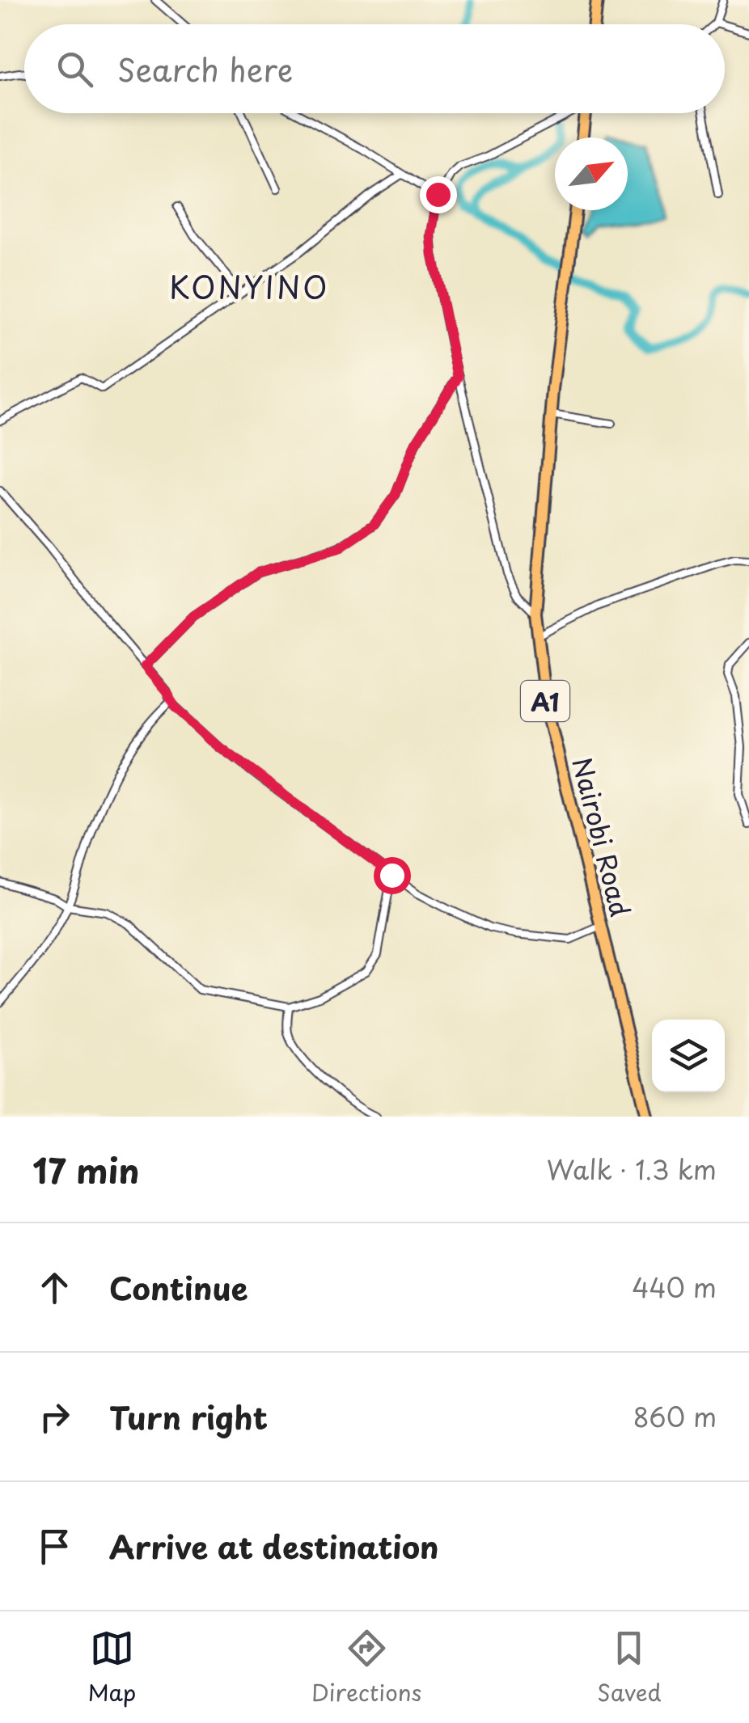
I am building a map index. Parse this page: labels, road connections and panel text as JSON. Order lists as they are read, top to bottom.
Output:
{
  "streets": {
    "highway": ["A1", "Nairobi Road"]
  },
  "districts": ["KONYINO"],
  "north": "top right",
  "page": {
    "search": "Search here",
    "heading": ["17 min", "Walk · 1.3 km"],
    "list": [
      ["Continue", "440 m"],
      ["Turn right", "860 m"],
      "Arrive at destination"
    ],
    "nav": ["Map", "Directions", "Saved"]
  }
}
